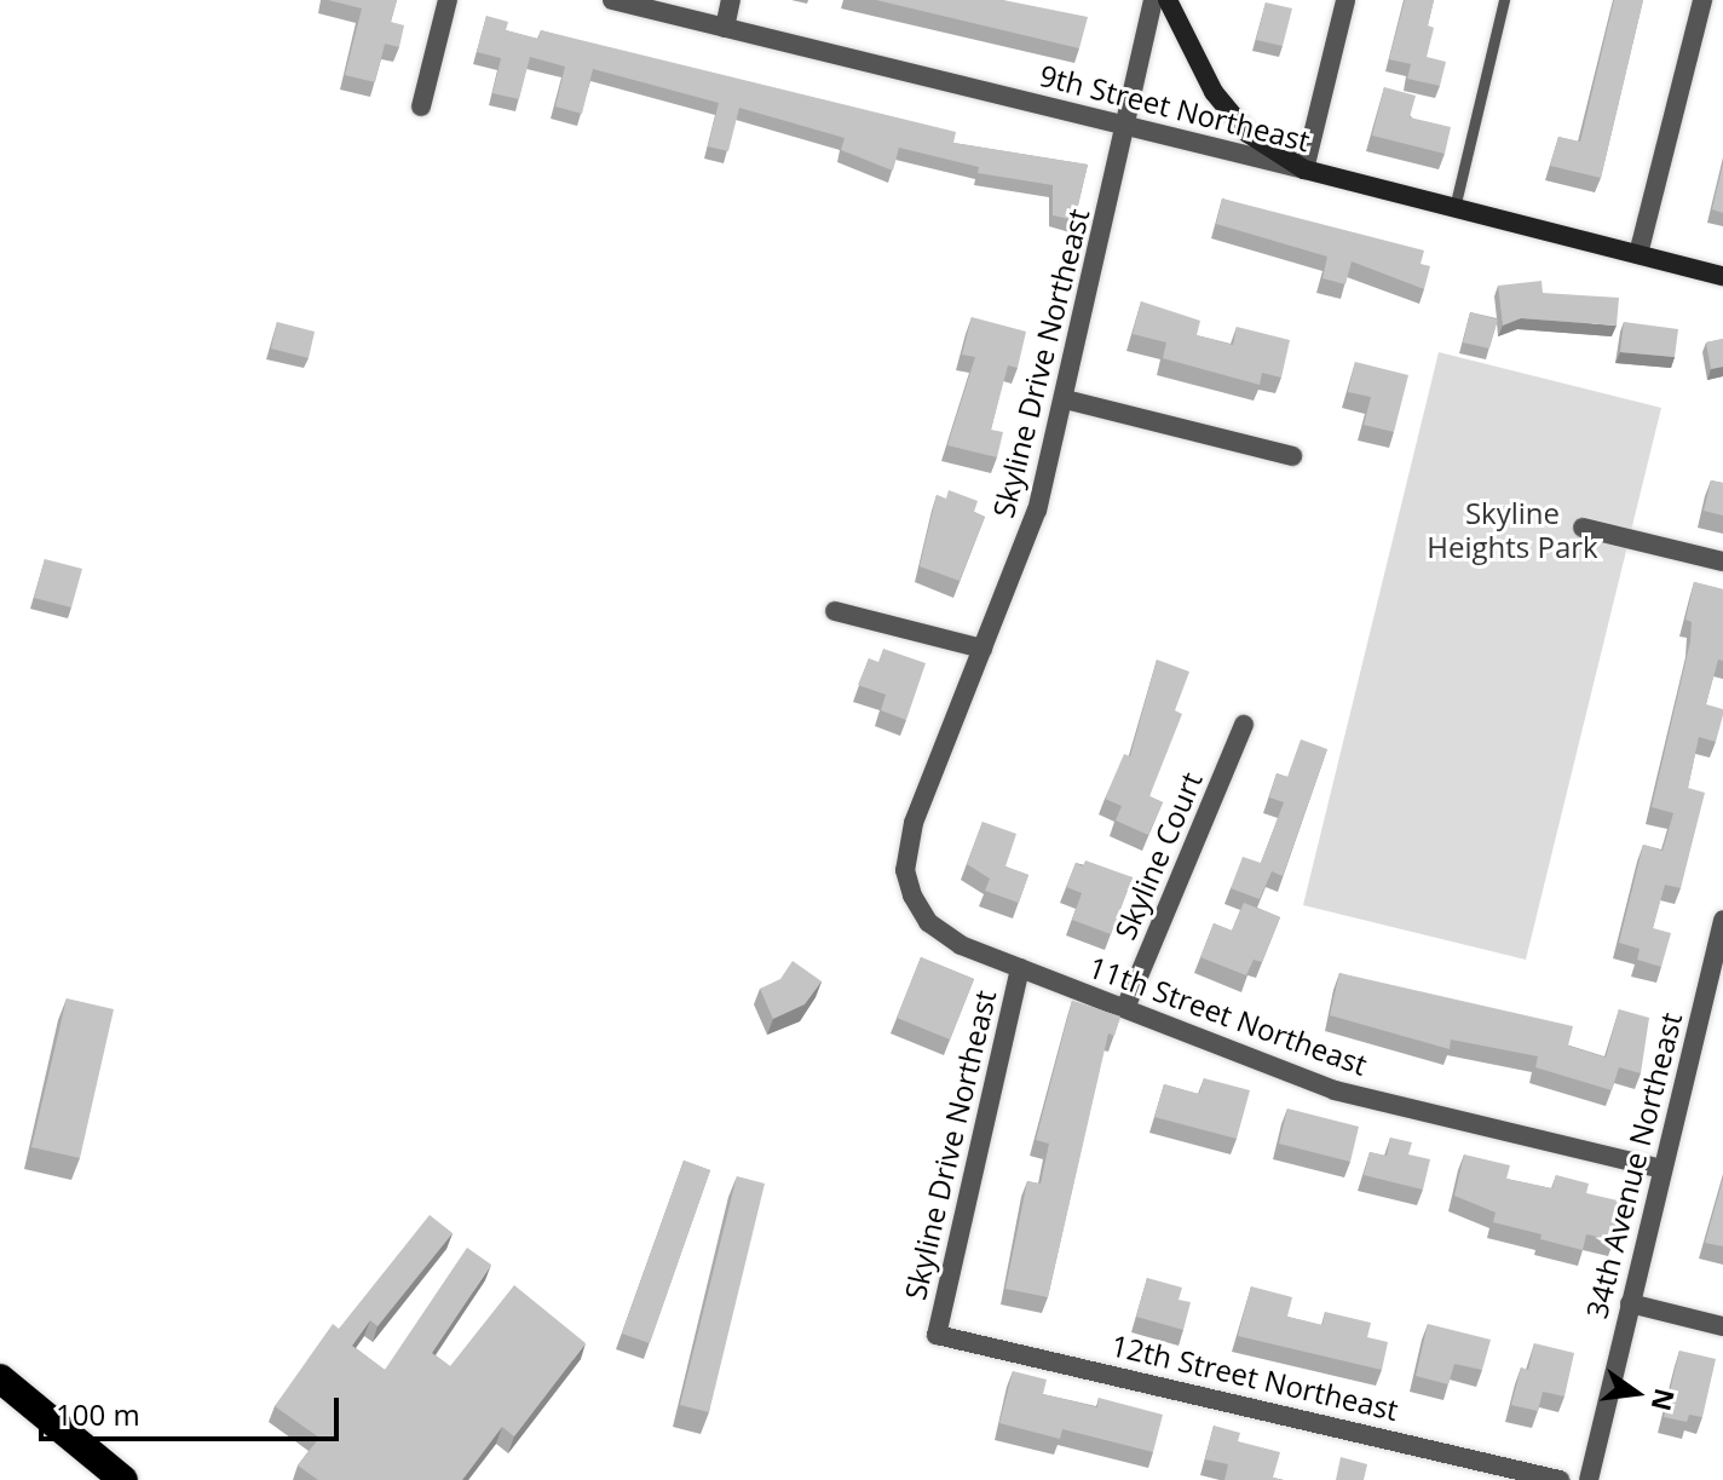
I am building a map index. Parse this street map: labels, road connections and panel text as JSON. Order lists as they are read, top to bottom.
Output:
{
  "streets": {
    "street": [
      "9th Street Northeast",
      "Skyline Drive Northeast",
      "Skyline Court",
      "11th Street Northeast",
      "34th Avenue Northeast",
      "12th Street Northeast"
    ]
  },
  "crossings": [
    ["9th Street Northeast", "Skyline Drive Northeast"],
    ["Skyline Drive Northeast", "11th Street Northeast"],
    ["Skyline Drive Northeast", "12th Street Northeast"],
    ["Skyline Court", "11th Street Northeast"],
    ["11th Street Northeast", "34th Avenue Northeast"]
  ],
  "parks": ["Skyline Heights Park"],
  "scale_bar": "100 m",
  "north": "right"
}
